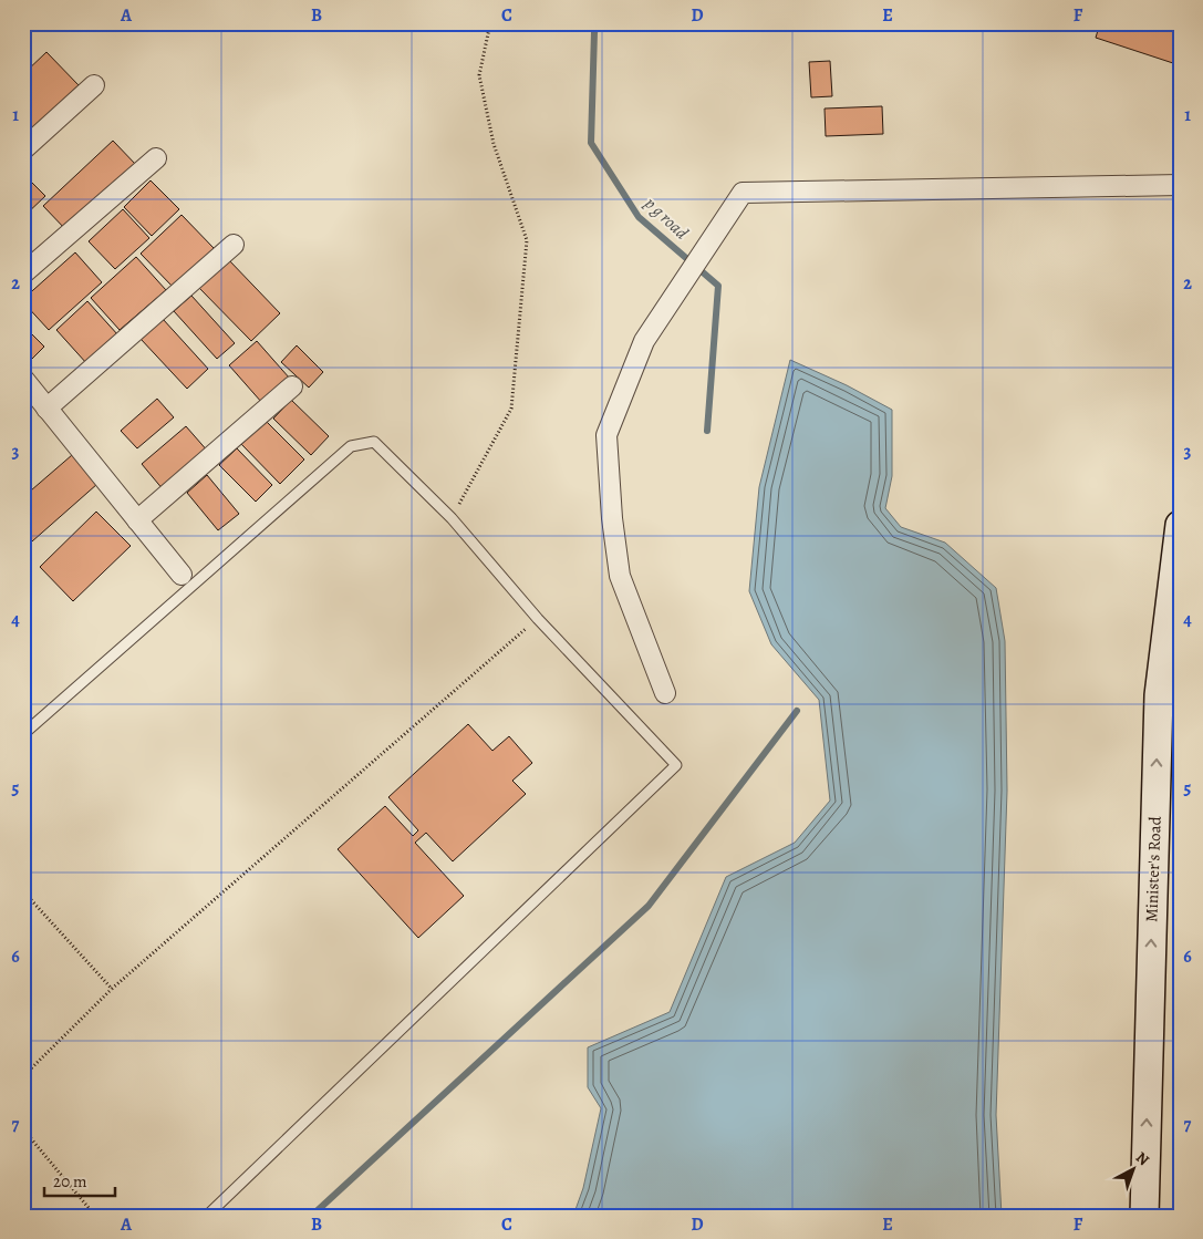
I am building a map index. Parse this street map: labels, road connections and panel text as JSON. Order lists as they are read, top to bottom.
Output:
{
  "streets": {
    "main road": ["Minister's Road"]
  },
  "one_way": ["Minister's Road"],
  "water": ["p g road"],
  "scale_bar": "20 m",
  "north": "top right",
  "grid": {
    "columns": [
      "A",
      "B",
      "C",
      "D",
      "E",
      "F"
    ],
    "rows": [
      "1",
      "2",
      "3",
      "4",
      "5",
      "6",
      "7"
    ]
  }
}
